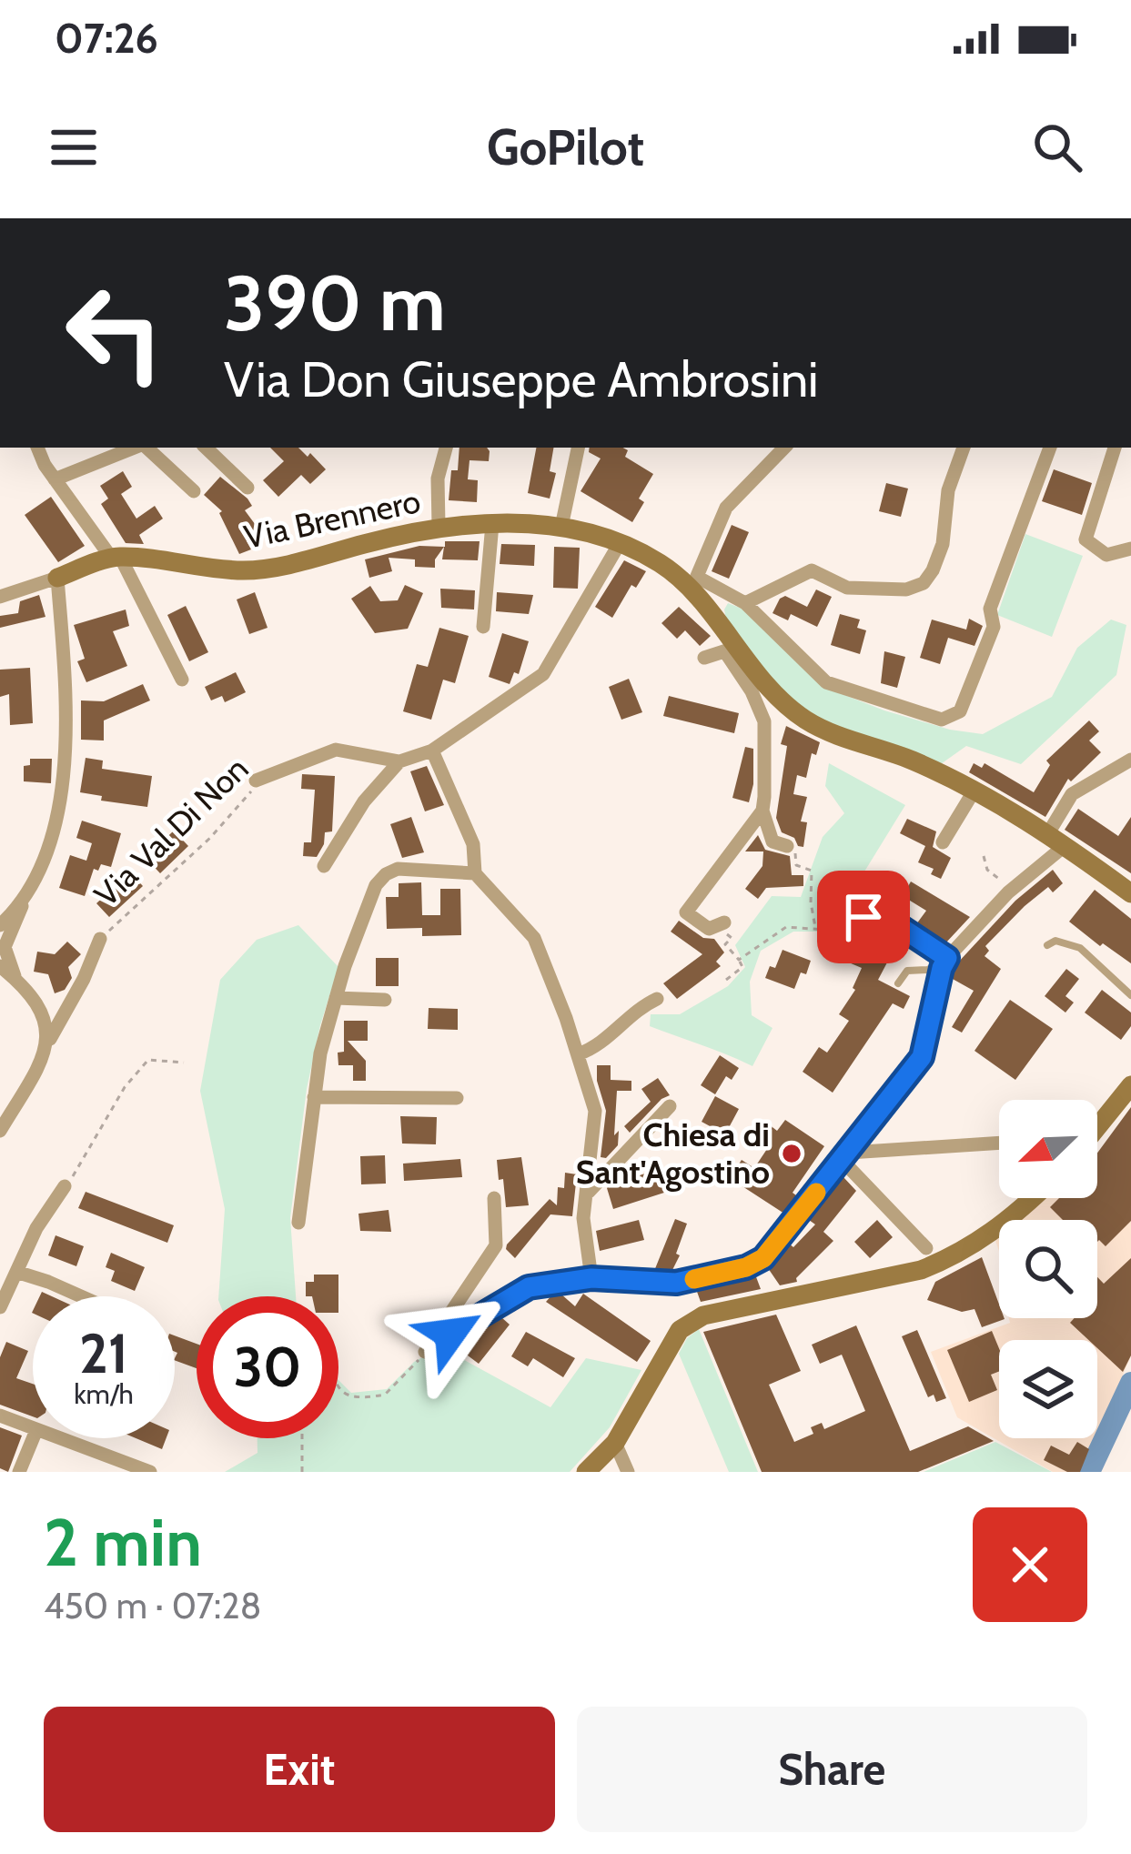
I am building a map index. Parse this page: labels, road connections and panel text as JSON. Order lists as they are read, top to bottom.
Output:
{
  "streets": {
    "street": ["Via Brennero", "Via Val Di Non"]
  },
  "crossings": [
    ["Via Brennero", "Via Val Di Non"]
  ],
  "places": ["Chiesa di Sant'Agostino"],
  "north": "bottom left",
  "page": {
    "status": "07:26",
    "header": "GoPilot",
    "turn": ["390 m", "Via Don Giuseppe Ambrosini"],
    "speed": "21 km/h",
    "limit": "30",
    "heading": ["2 min", "450 m · 07:28"],
    "buttons": ["Exit", "Share"]
  }
}
